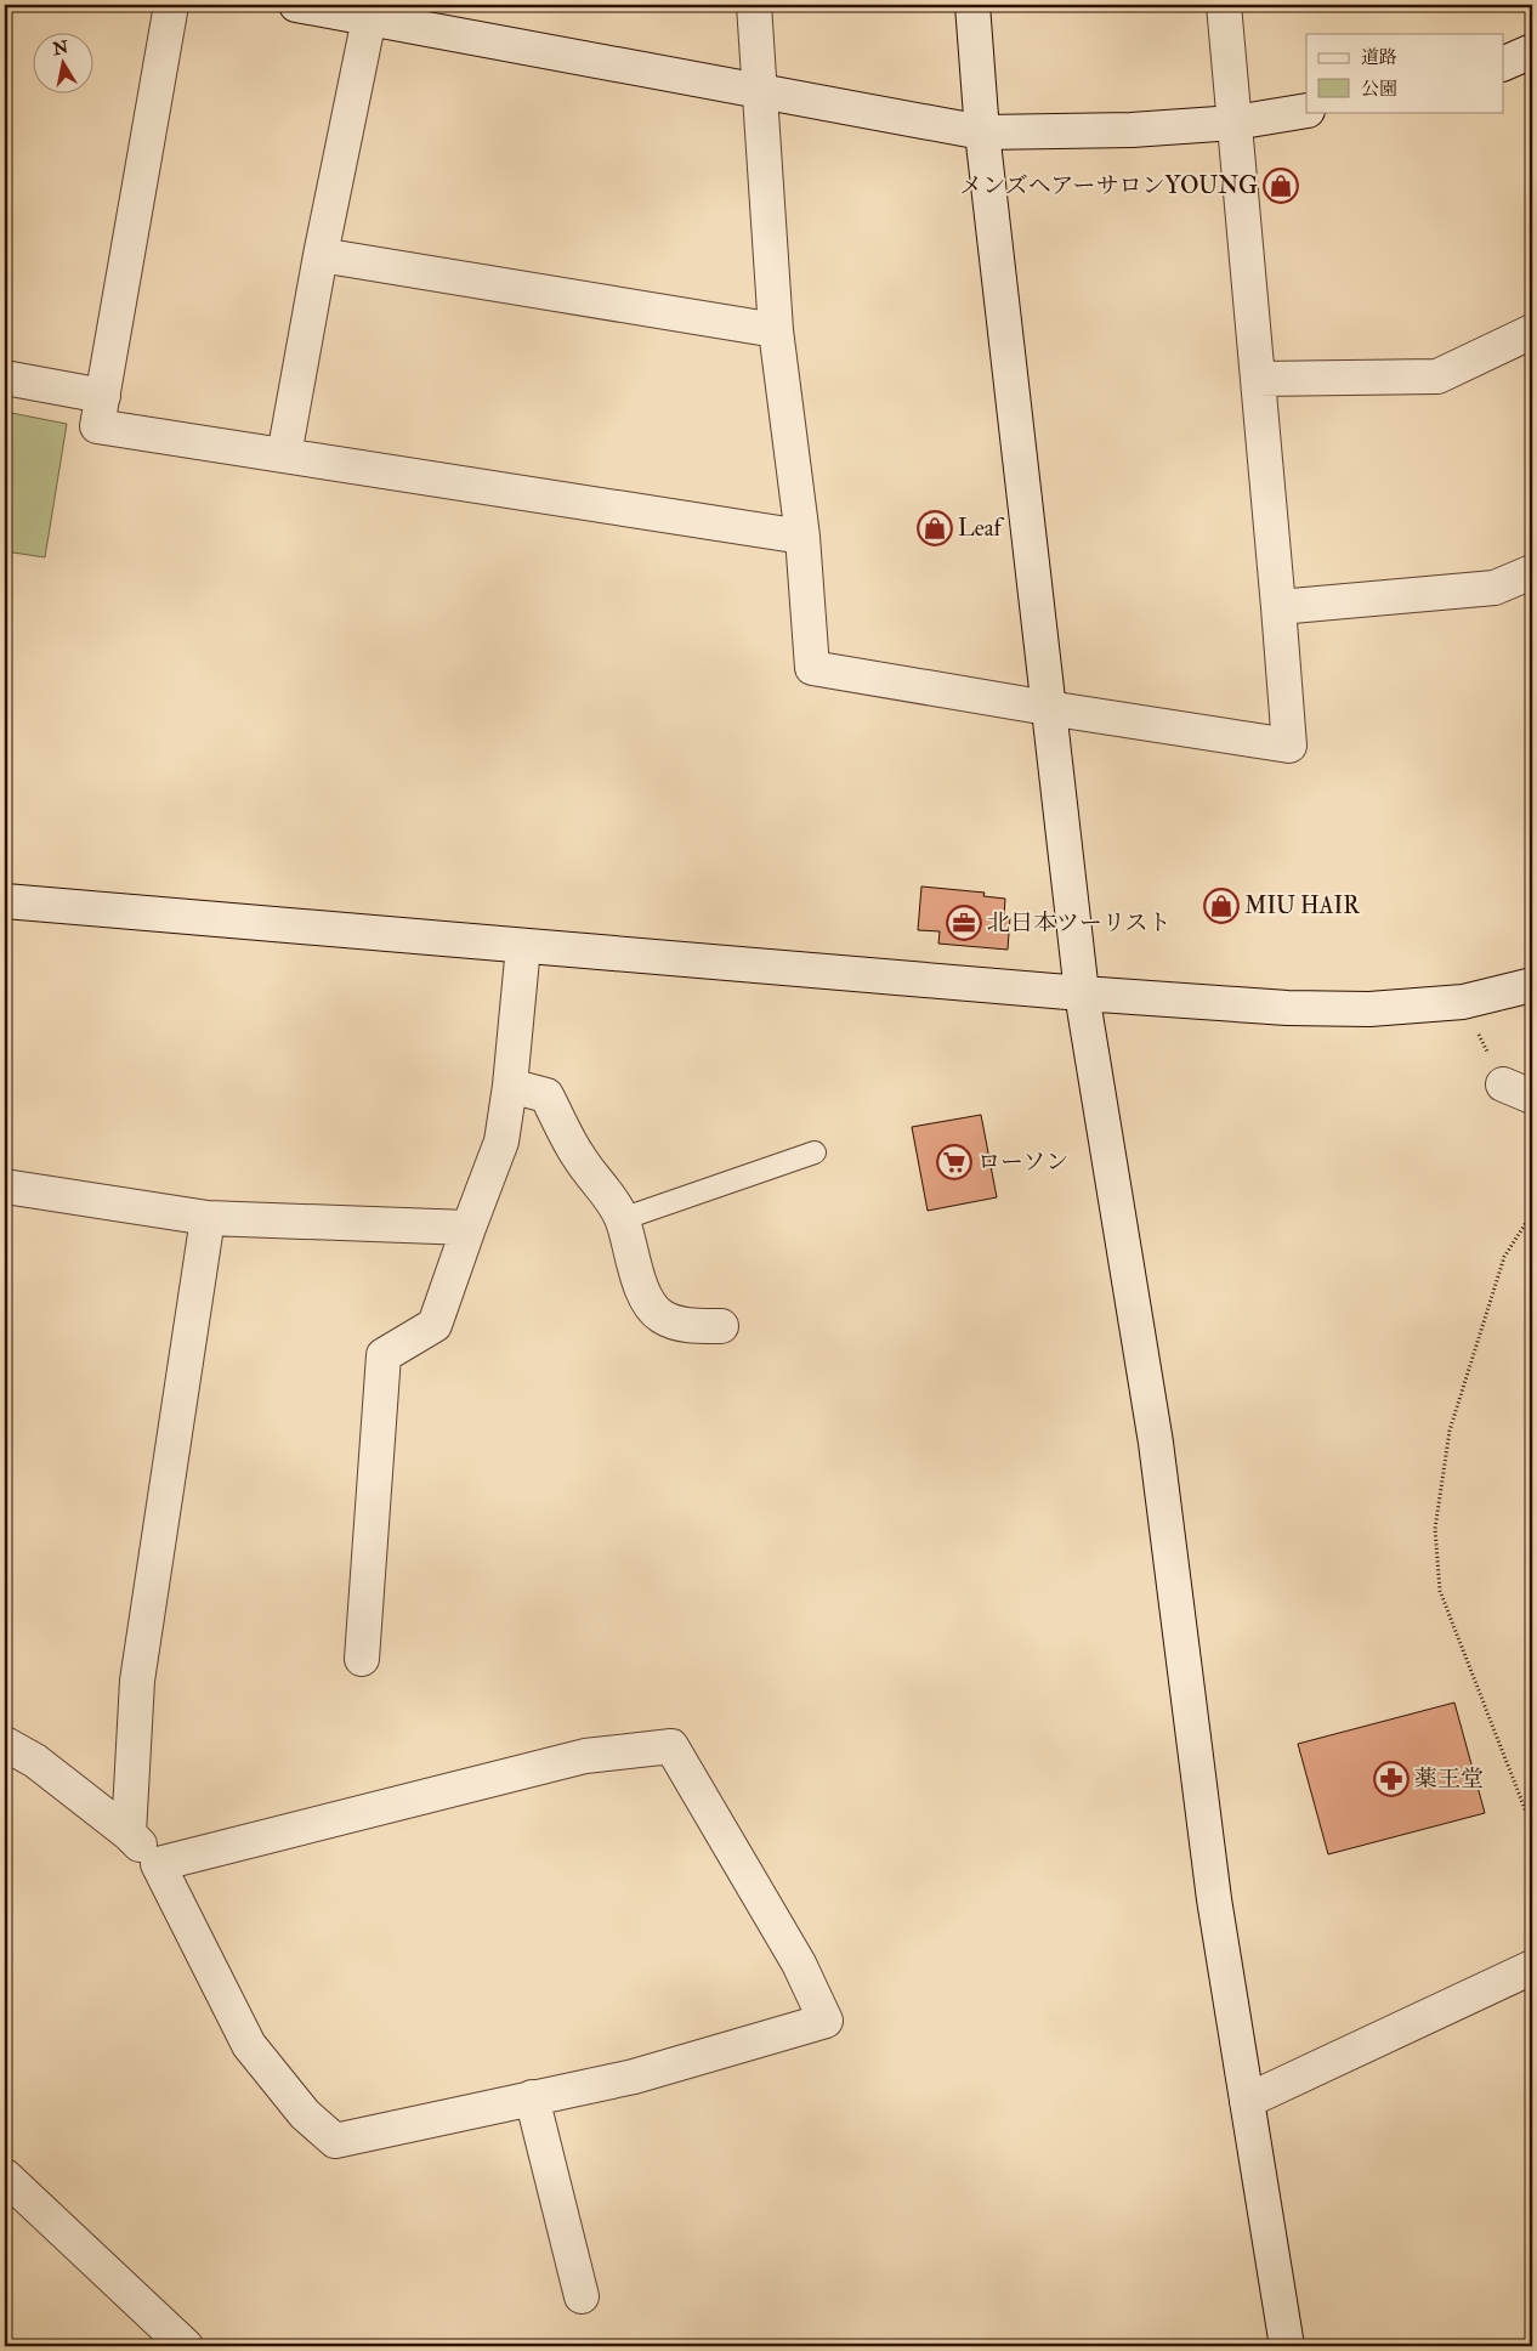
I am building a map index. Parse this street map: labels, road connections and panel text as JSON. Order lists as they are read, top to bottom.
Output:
{
  "places": {
    "shop": ["メンズヘアーサロンYOUNG", "Leaf", "MIU HAIR"],
    "office": ["北日本ツーリスト"],
    "supermarket": ["ローソン"],
    "pharmacy": ["薬王堂"]
  },
  "legend": ["道路", "公園"],
  "north": "top"
}
